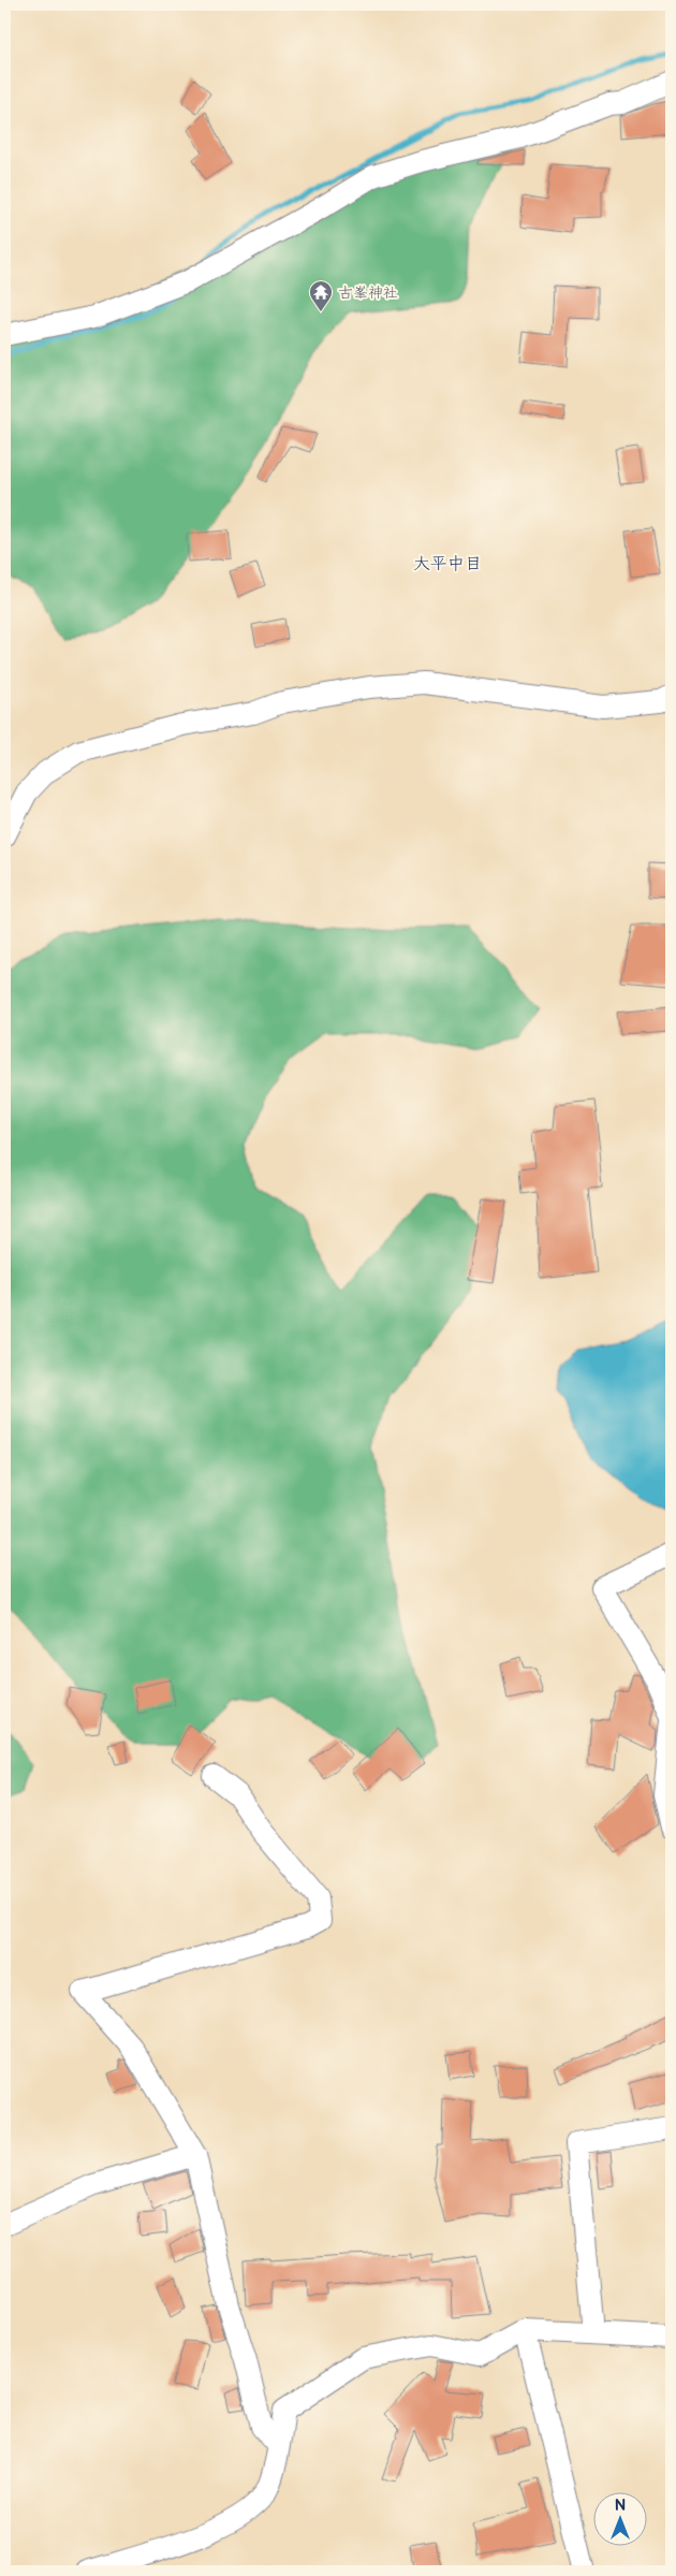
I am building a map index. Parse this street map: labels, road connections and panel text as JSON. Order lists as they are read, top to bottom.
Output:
{
  "districts": ["大平中目"],
  "places": {
    "temple": ["古峯神社"]
  },
  "north": "top"
}
